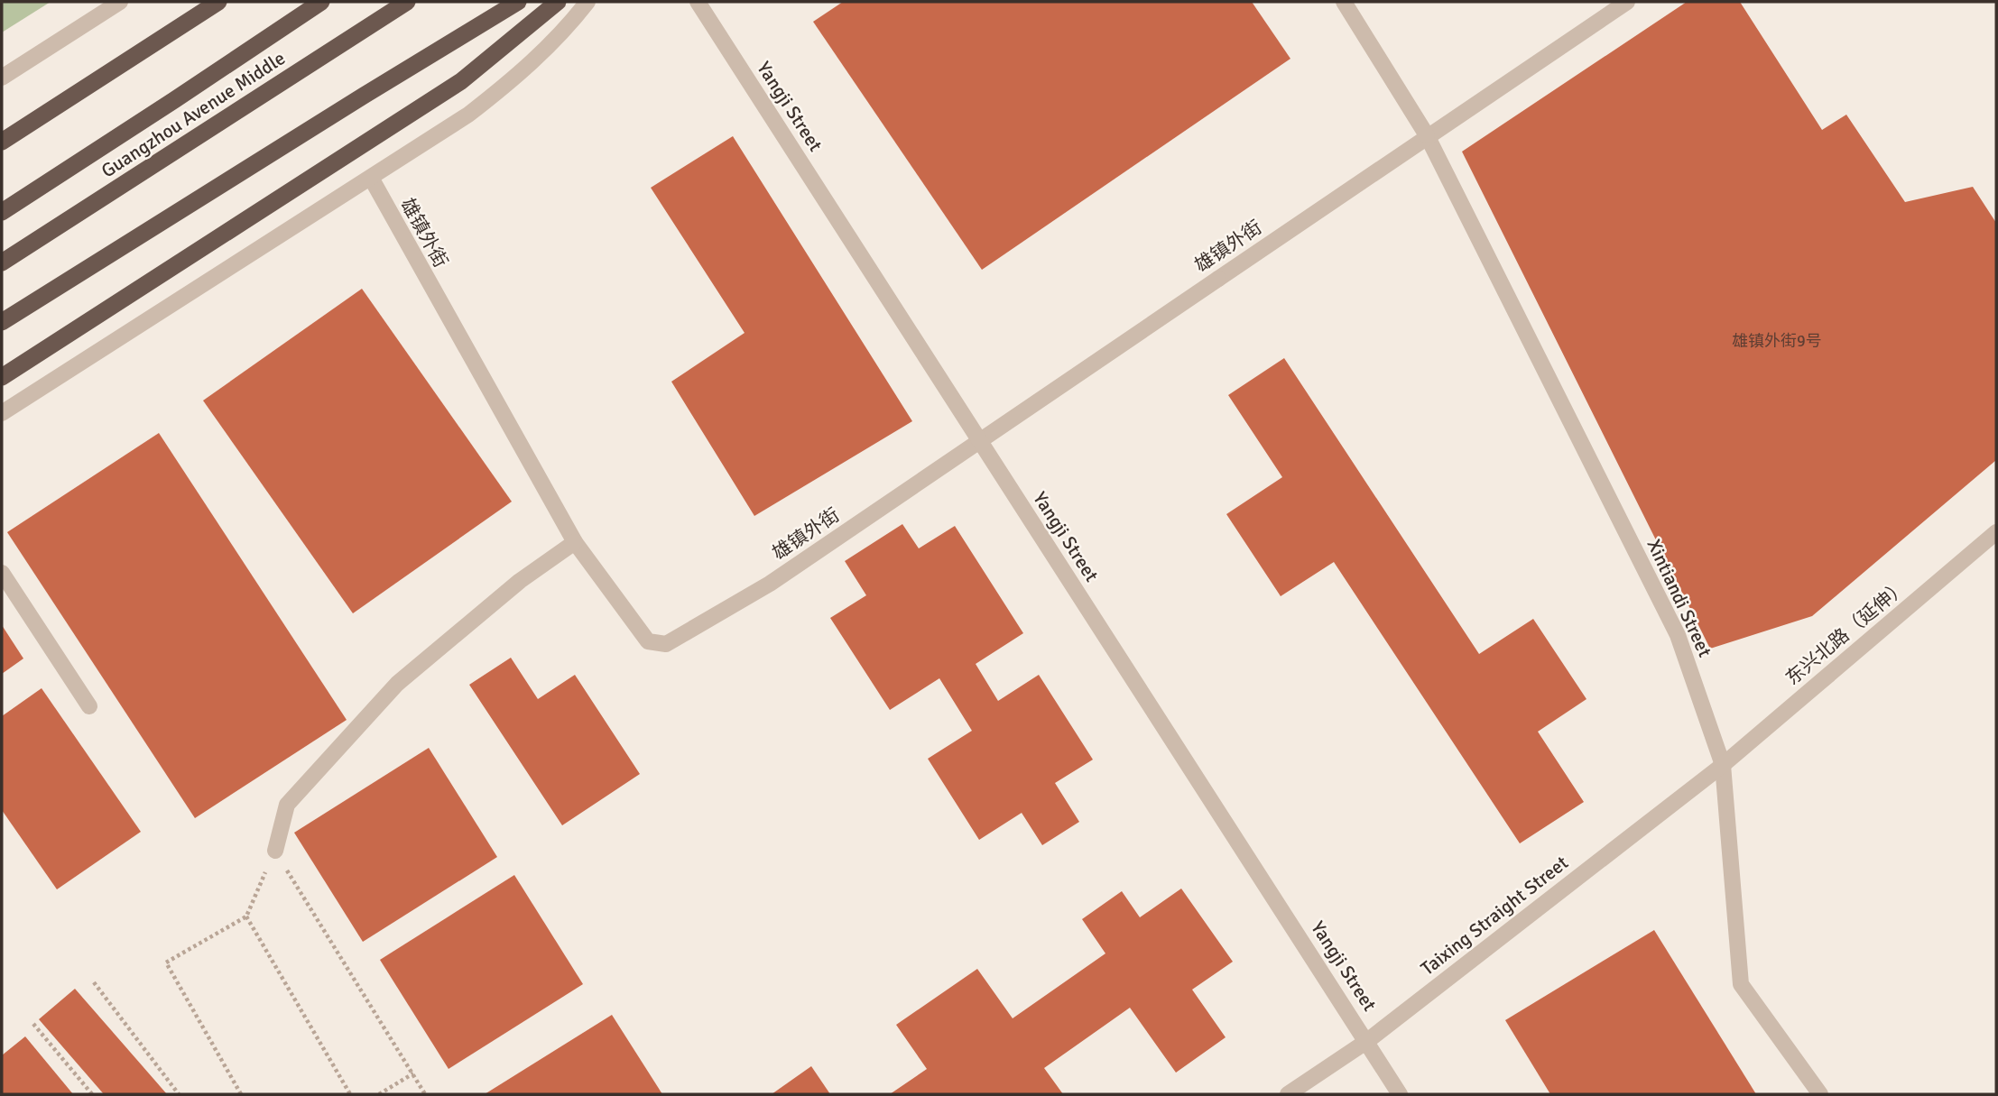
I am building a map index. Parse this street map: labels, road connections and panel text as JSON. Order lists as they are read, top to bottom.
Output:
{
  "streets": {
    "highway": ["Guangzhou Avenue Middle"],
    "street": [
      "Yangji Street",
      "雄镇外街",
      "Xintiandi Street",
      "东兴北路（延伸）",
      "Taixing Straight Street"
    ]
  },
  "crossings": [
    ["Yangji Street", "雄镇外街"],
    ["Yangji Street", "Taixing Straight Street"],
    ["雄镇外街", "Xintiandi Street"],
    ["Xintiandi Street", "东兴北路（延伸）"],
    ["Xintiandi Street", "Taixing Straight Street"],
    ["东兴北路（延伸）", "Taixing Straight Street"]
  ],
  "house_numbers": ["雄镇外街9号"]
}
